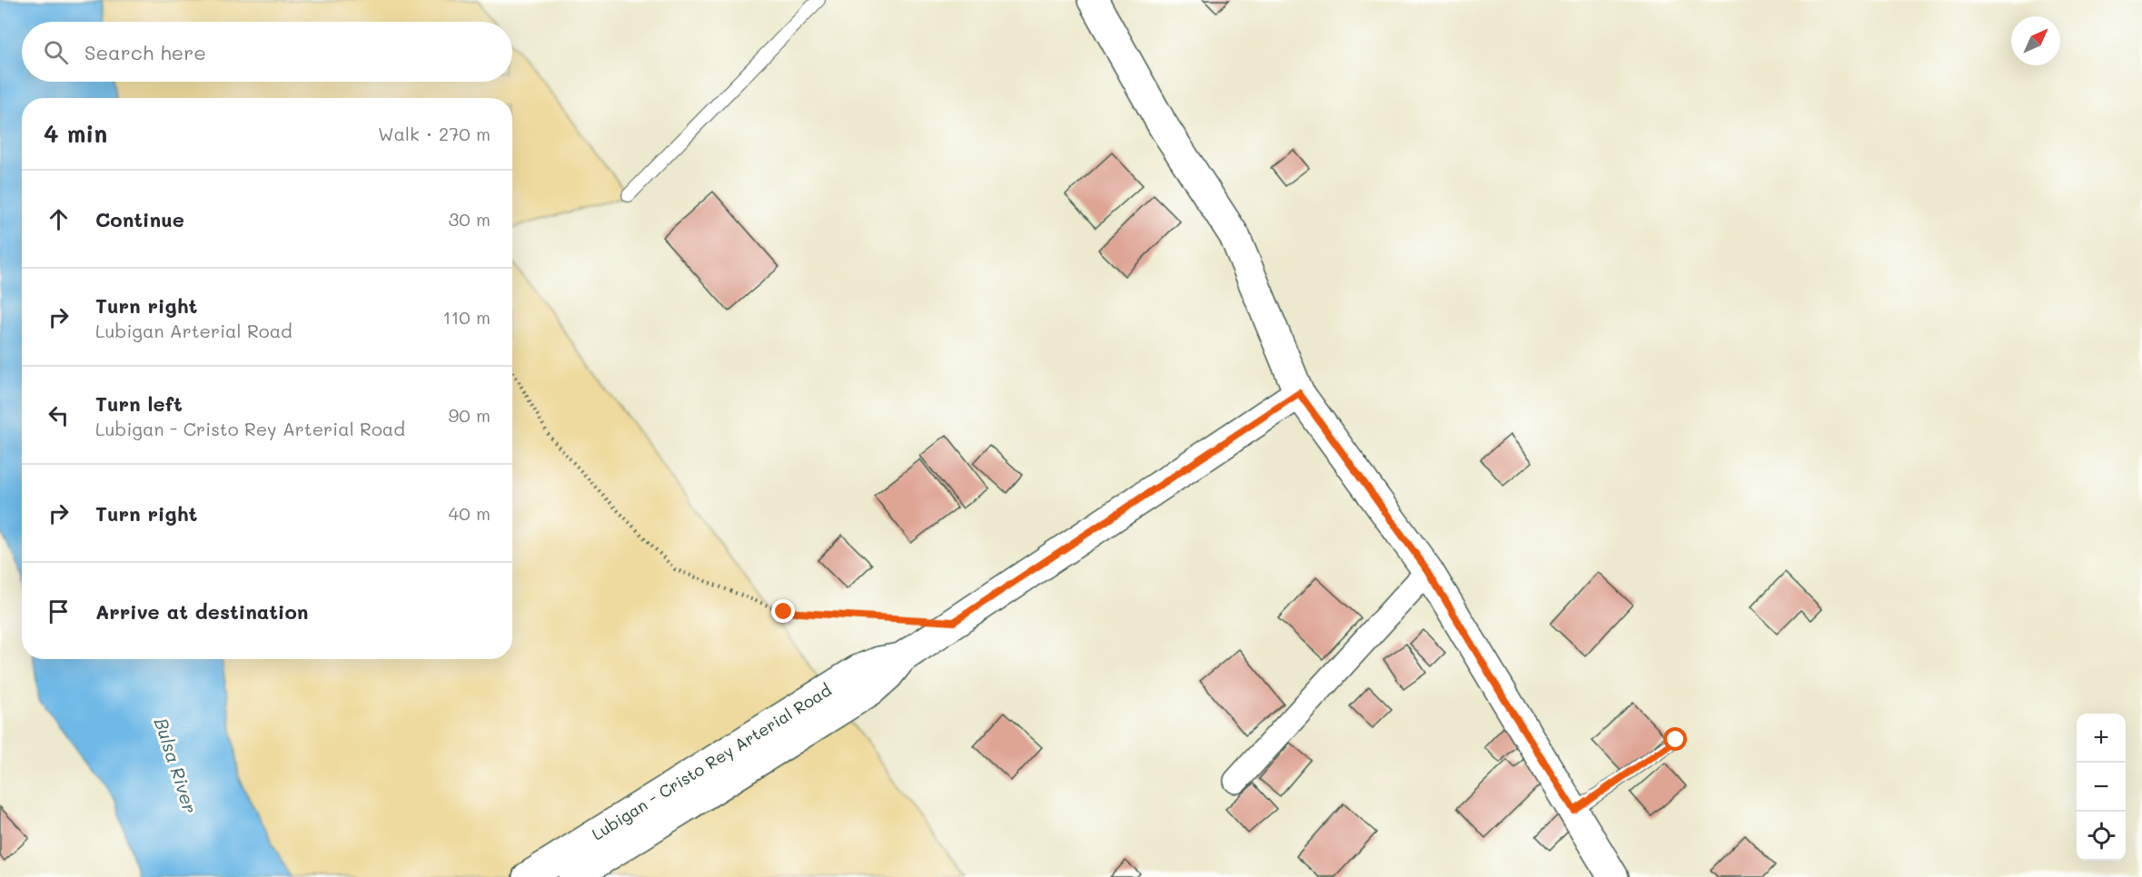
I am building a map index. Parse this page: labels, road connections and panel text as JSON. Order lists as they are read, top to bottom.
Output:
{
  "streets": {
    "main road": ["Lubigan - Cristo Rey Arterial Road"]
  },
  "water": ["Bulsa River"],
  "north": "top right",
  "page": {
    "search": "Search here",
    "heading": ["4 min", "Walk · 270 m"],
    "list": [
      ["Continue", "30 m"],
      ["Turn right", "Lubigan Arterial Road", "110 m"],
      ["Turn left", "Lubigan - Cristo Rey Arterial Road", "90 m"],
      ["Turn right", "40 m"],
      "Arrive at destination"
    ],
    "map_buttons": ["+", "−"]
  }
}
